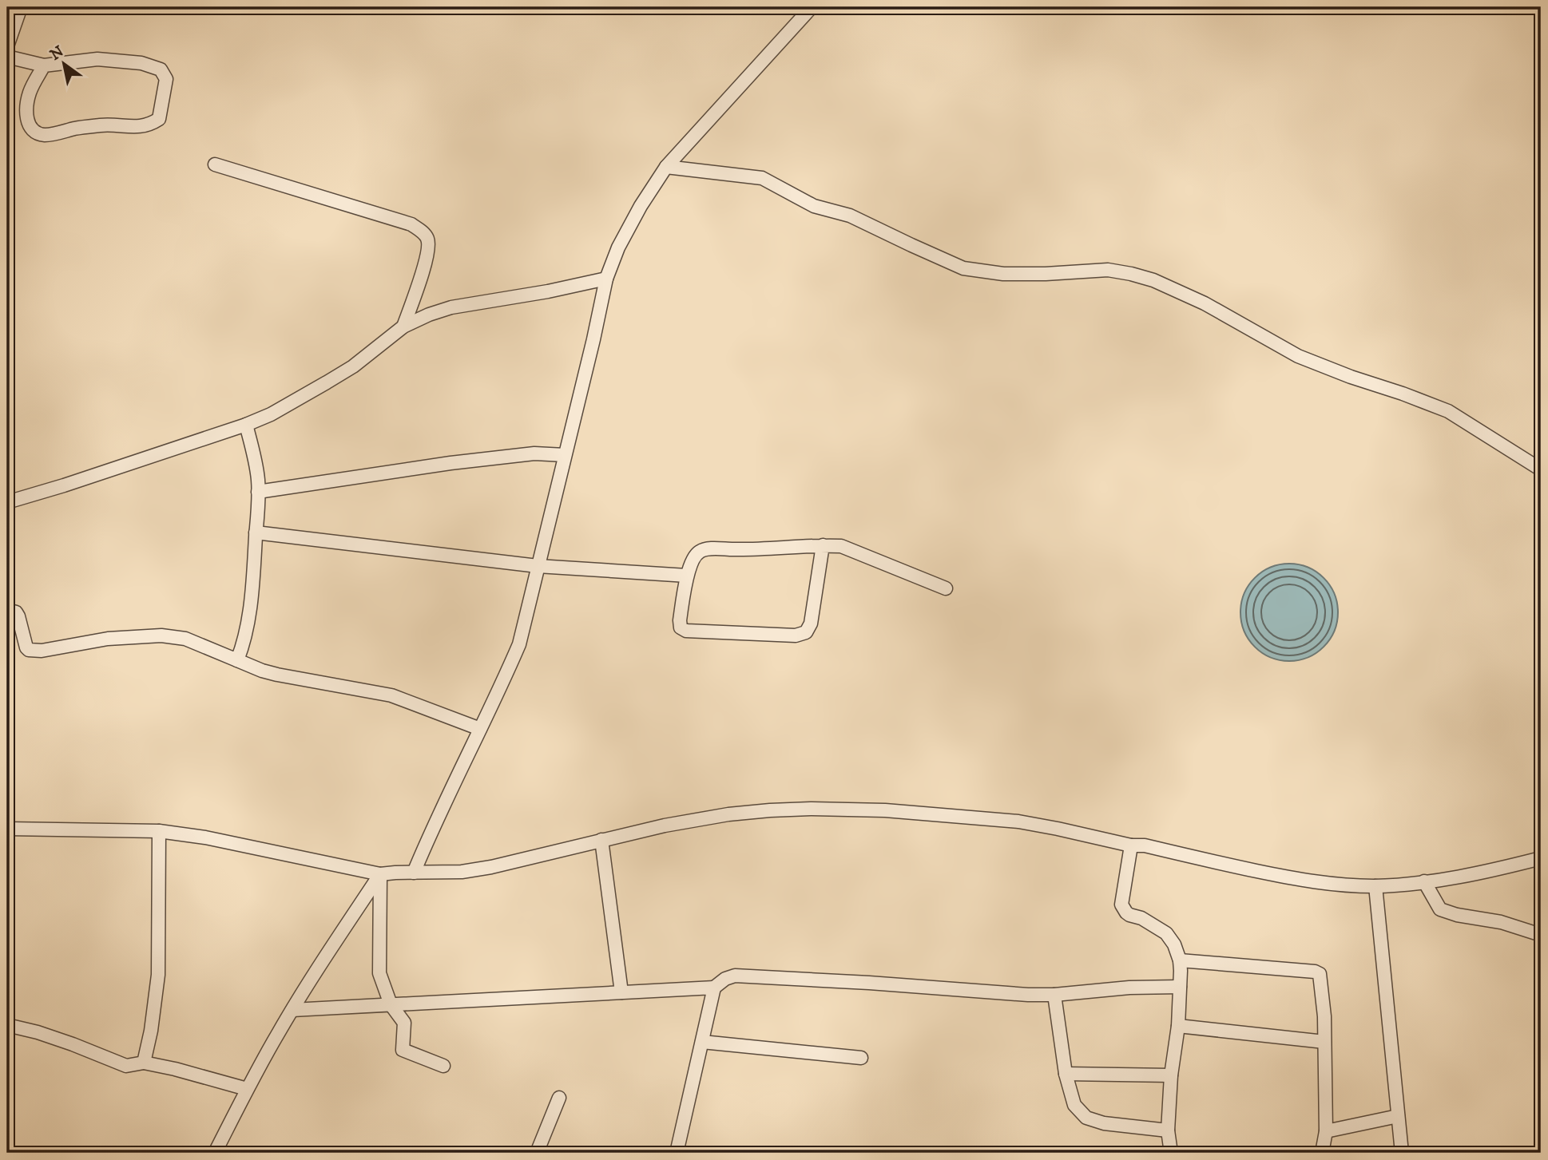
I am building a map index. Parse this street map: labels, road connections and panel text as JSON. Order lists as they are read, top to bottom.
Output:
{
  "north": "top left"
}
